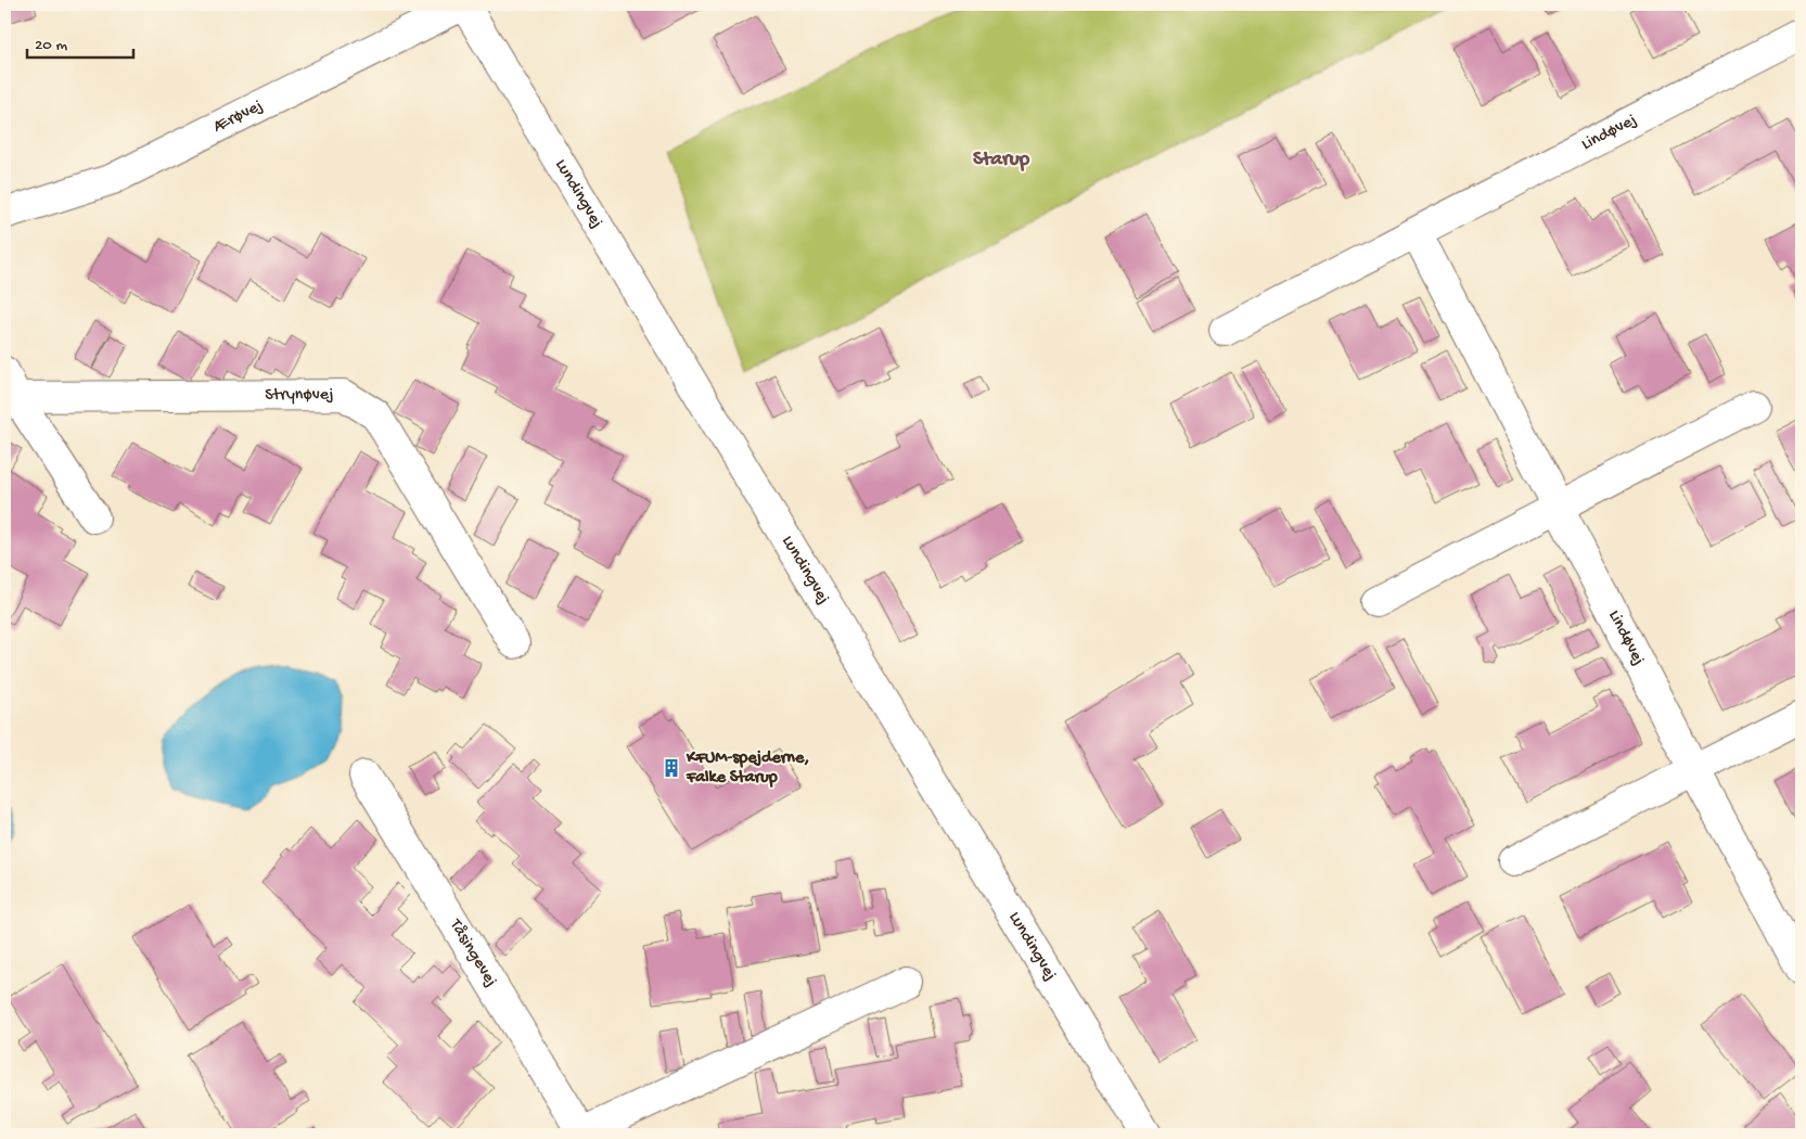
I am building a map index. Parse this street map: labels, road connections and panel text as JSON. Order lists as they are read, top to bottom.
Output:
{
  "streets": {
    "street": [
      "Ærøvej",
      "Lindøvej",
      "Lundingvej",
      "Strynøvej",
      "Tåsingevej"
    ]
  },
  "crossings": [
    ["Ærøvej", "Lundingvej"]
  ],
  "districts": ["Starup"],
  "places": {
    "building": ["KFUM-spejderne, Falke Starup"]
  },
  "scale_bar": "20 m"
}
